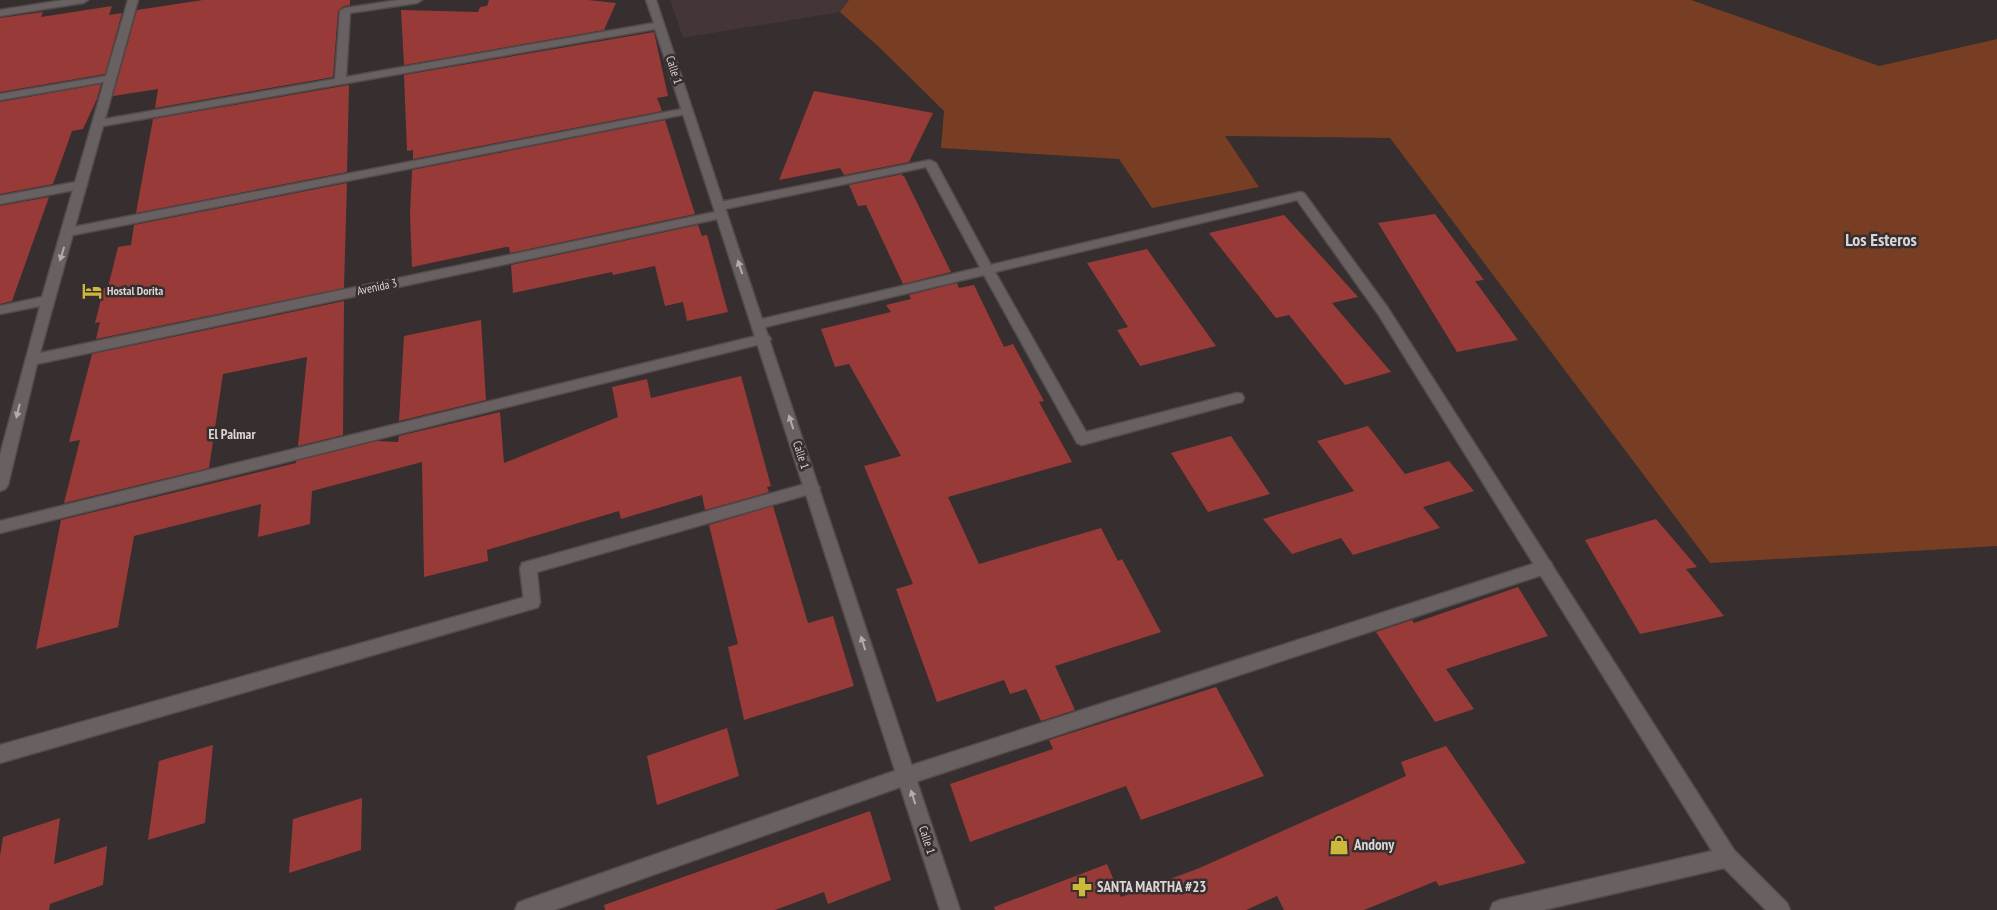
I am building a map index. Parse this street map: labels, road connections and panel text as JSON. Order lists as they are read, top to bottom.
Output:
{
  "streets": {
    "street": ["Calle 1", "Avenida 3"]
  },
  "crossings": [
    ["Calle 1", "Avenida 3"]
  ],
  "one_way": ["Calle 1"],
  "districts": ["Los Esteros", "El Palmar"],
  "places": {
    "hotel": ["Hostal Dorita"],
    "shop": ["Andony"],
    "pharmacy": ["SANTA MARTHA #23"]
  }
}
